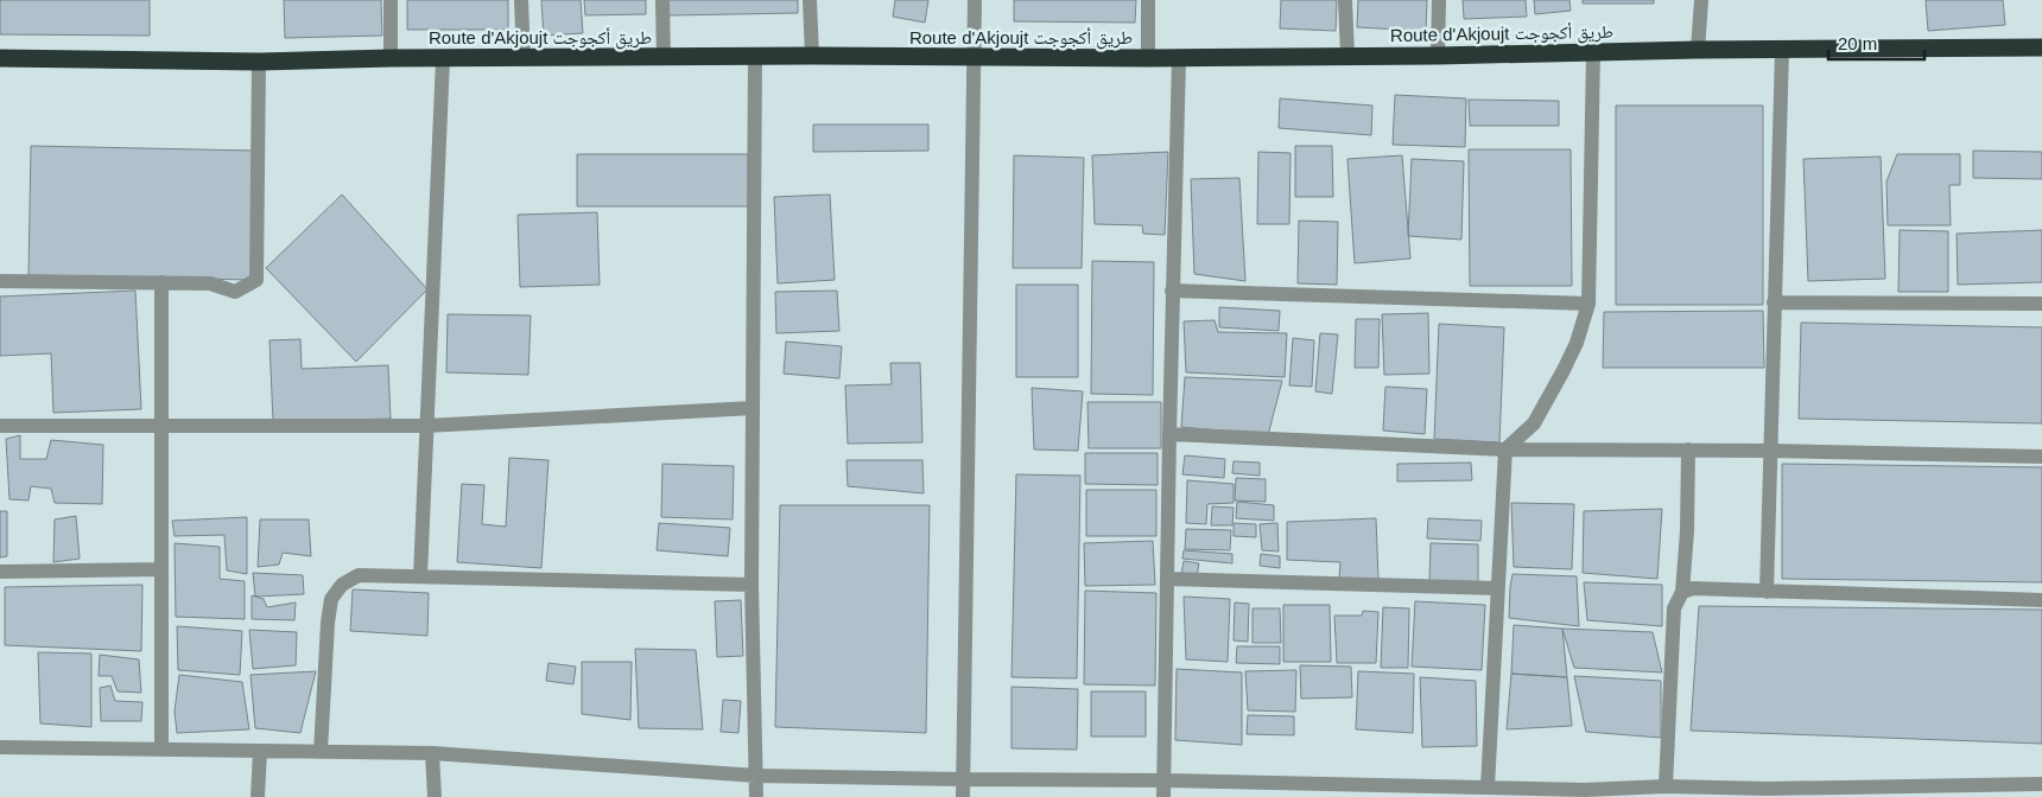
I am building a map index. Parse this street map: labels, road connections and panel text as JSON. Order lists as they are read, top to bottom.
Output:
{
  "streets": {
    "highway": ["Route d'Akjoujt طريق أكجوجت"]
  },
  "scale_bar": "20 m"
}
